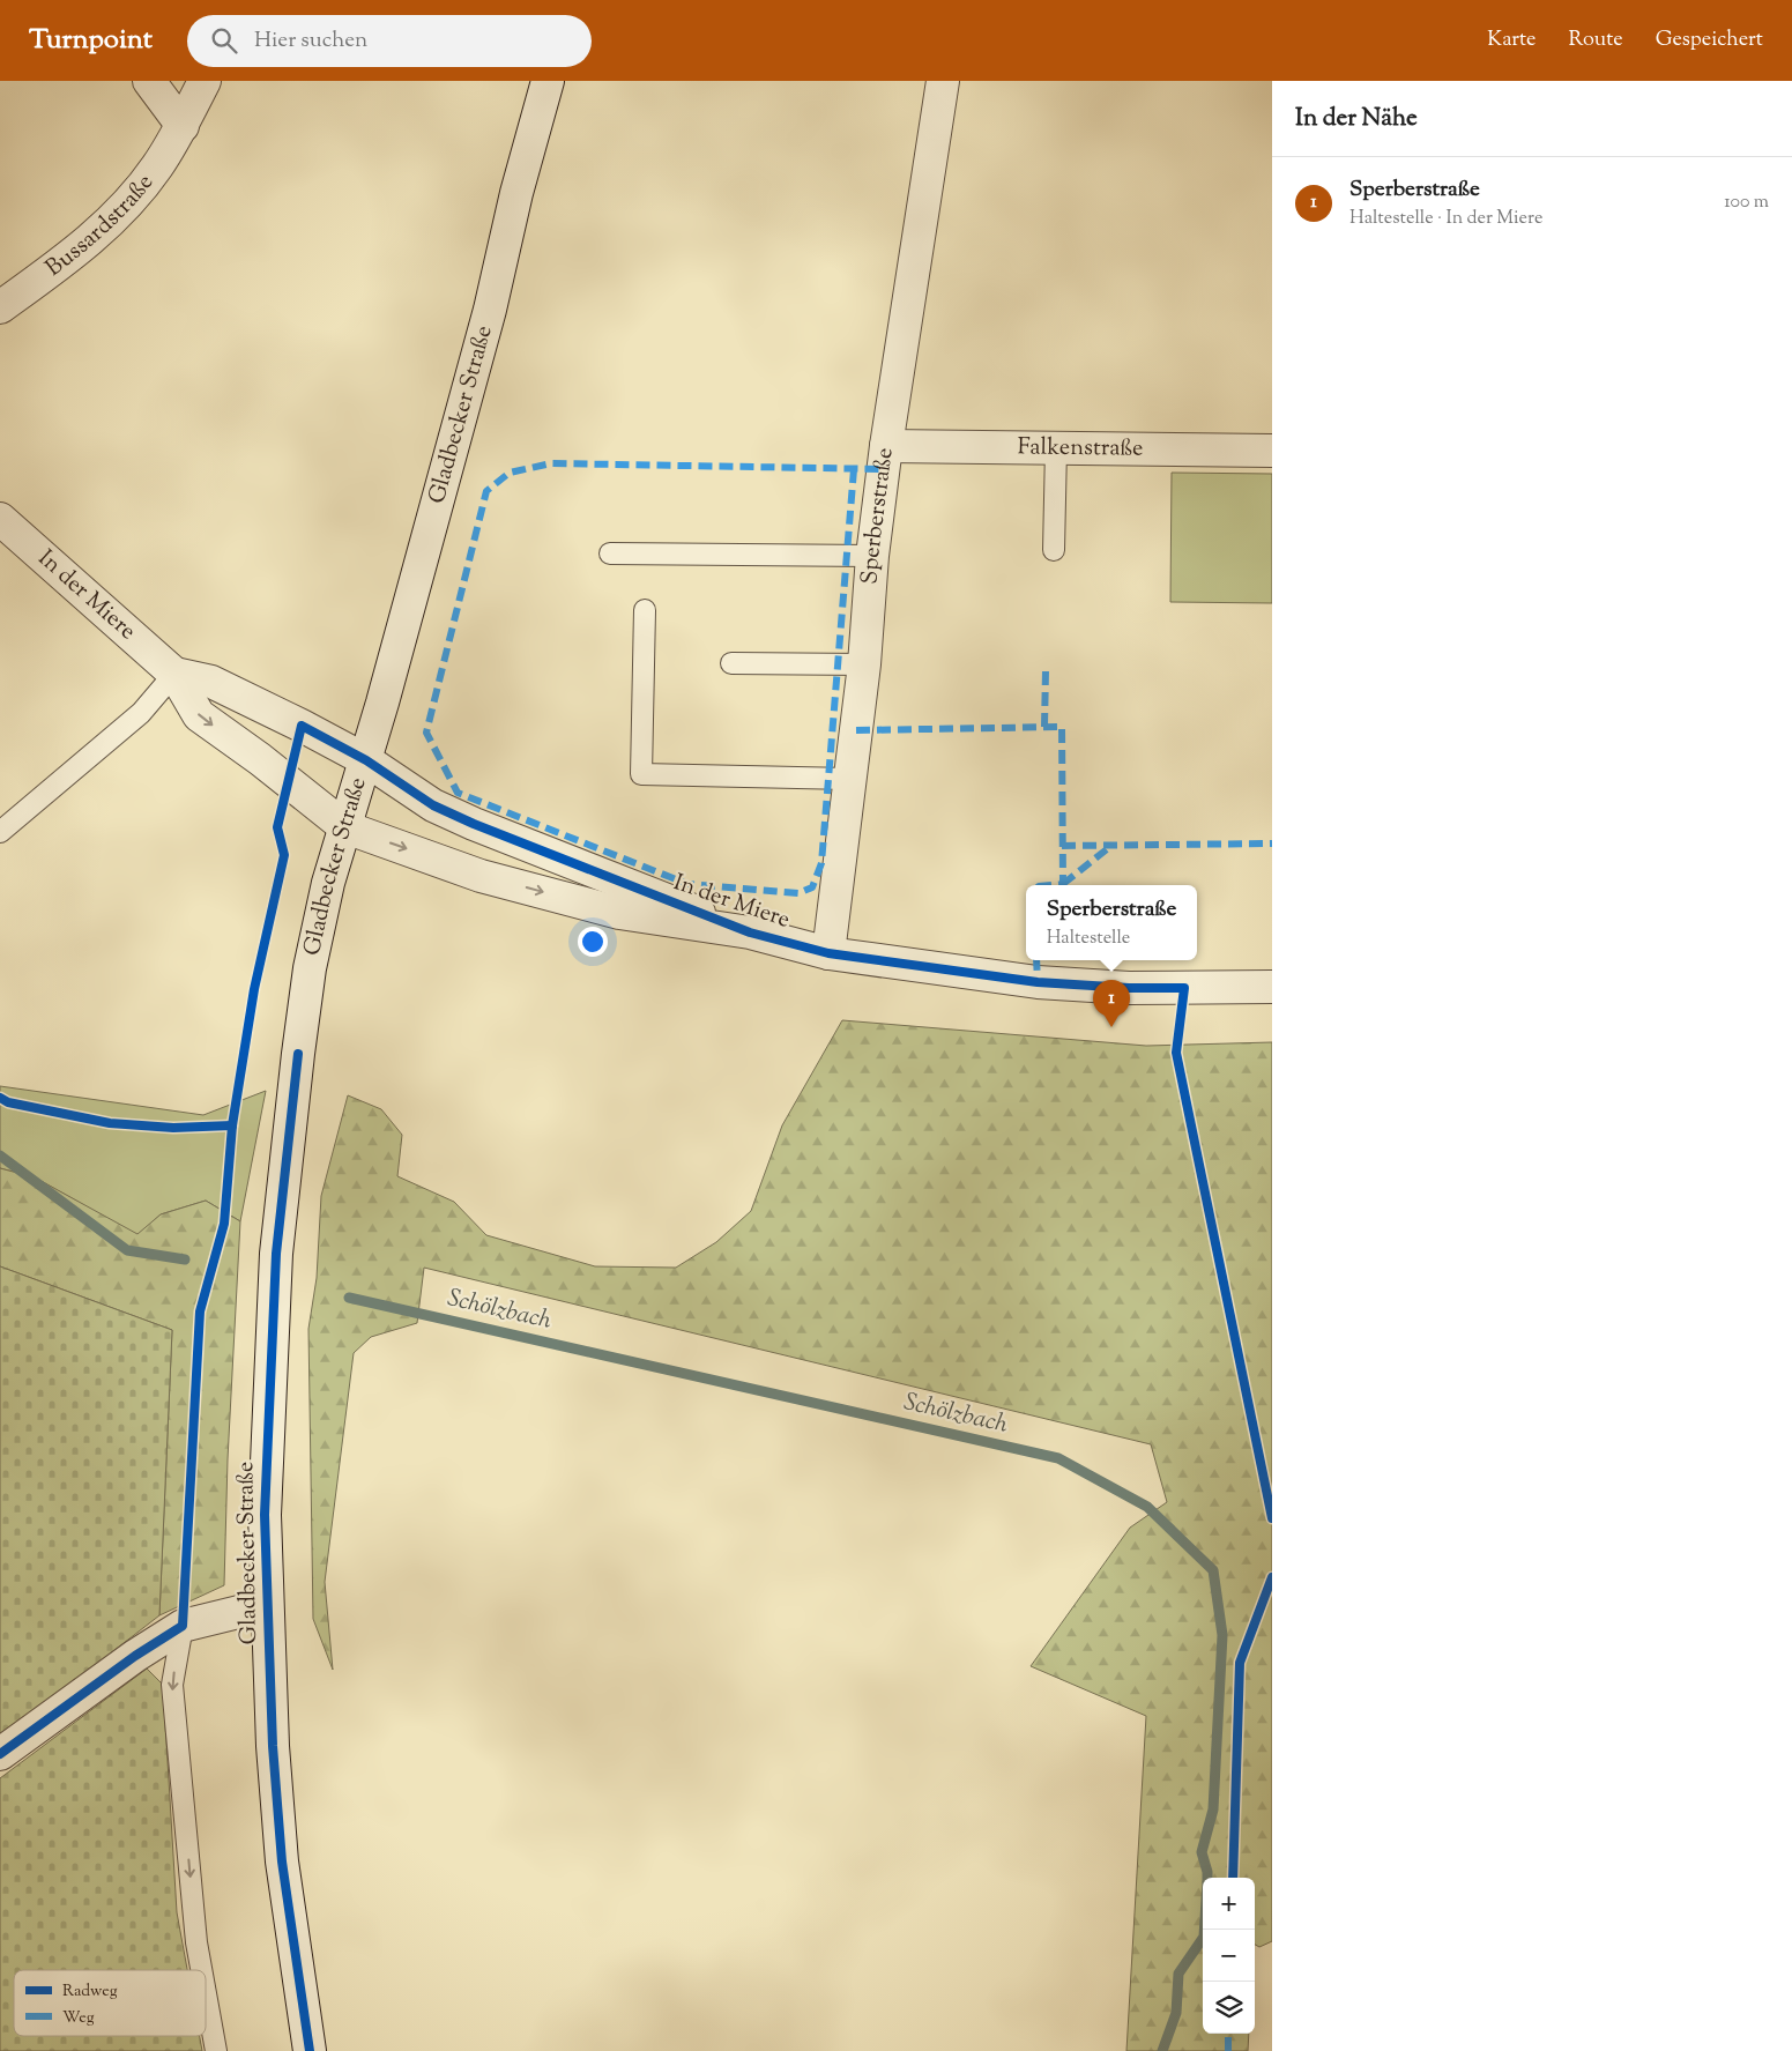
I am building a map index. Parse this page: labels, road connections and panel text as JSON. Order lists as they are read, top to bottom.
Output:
{
  "streets": {
    "street": [
      "Bussardstraße",
      "Gladbecker Straße",
      "Falkenstraße",
      "Sperberstraße",
      "In der Miere"
    ]
  },
  "crossings": [
    ["Gladbecker Straße", "In der Miere"],
    ["Falkenstraße", "Sperberstraße"],
    ["Sperberstraße", "In der Miere"]
  ],
  "water": ["Schölzbach"],
  "legend": ["Radweg", "Weg"],
  "page": {
    "header": "Turnpoint",
    "search": "Hier suchen",
    "nav": ["Karte", "Route", "Gespeichert"],
    "heading": "In der Nähe",
    "list": [
      {
        "mark": "1",
        "name": "Sperberstraße",
        "note": "Haltestelle · In der Miere",
        "value": "100 m"
      }
    ],
    "popup": ["Sperberstraße", "Haltestelle"],
    "pins": "1",
    "map_buttons": ["+", "−"]
  }
}
